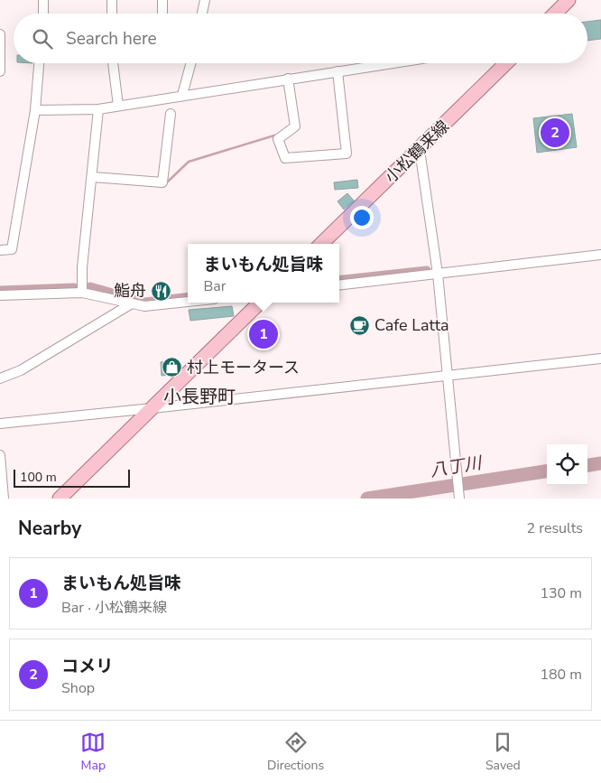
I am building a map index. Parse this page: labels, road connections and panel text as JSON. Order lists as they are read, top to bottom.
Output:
{
  "streets": {
    "main road": ["小松鶴来線"]
  },
  "districts": ["小長野町"],
  "water": ["八丁川"],
  "places": {
    "restaurant": ["鮨舟"],
    "cafe": ["Cafe Latta"],
    "shop": ["村上モータース"]
  },
  "scale_bar": "100 m",
  "page": {
    "search": "Search here",
    "pins": ["2", "1"],
    "popup": ["まいもん処旨味", "Bar"],
    "scale": "100 m",
    "heading": ["Nearby", "2 results"],
    "list": [
      {
        "mark": "1",
        "name": "まいもん処旨味",
        "note": "Bar · 小松鶴来線",
        "value": "130 m"
      },
      {
        "mark": "2",
        "name": "コメリ",
        "note": "Shop",
        "value": "180 m"
      }
    ],
    "nav": ["Map", "Directions", "Saved"]
  }
}
